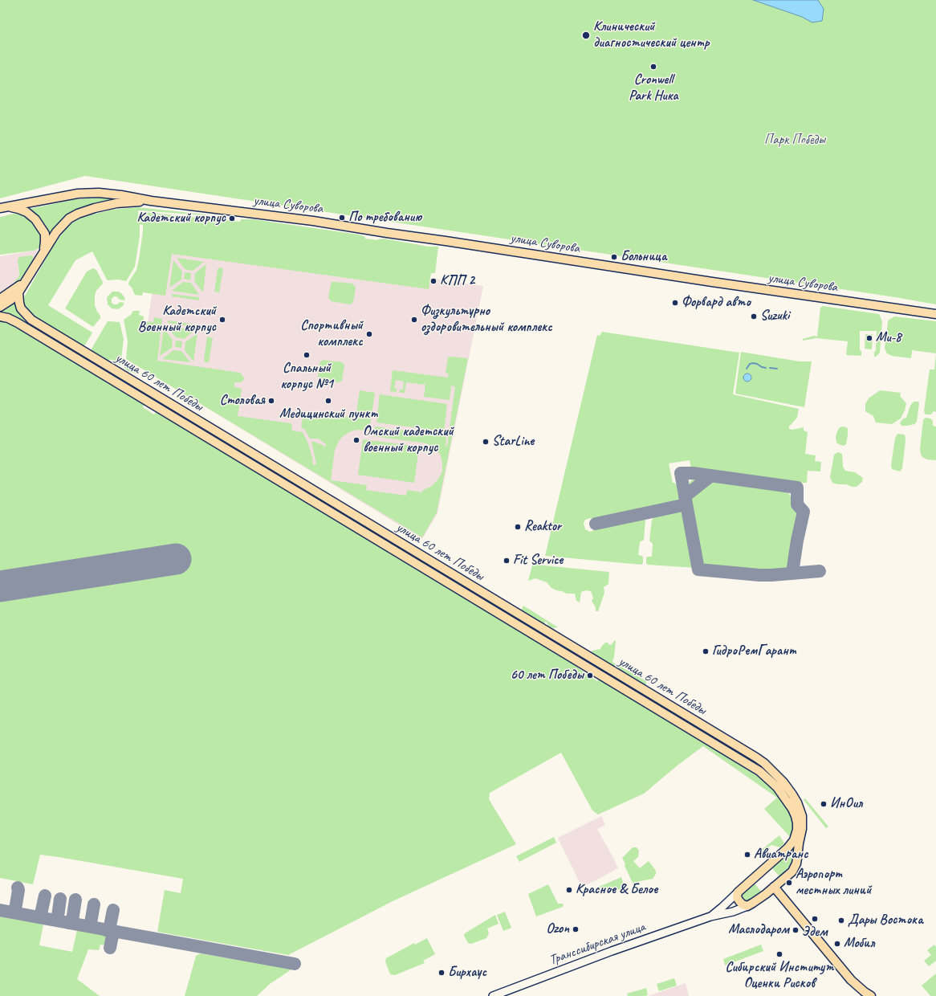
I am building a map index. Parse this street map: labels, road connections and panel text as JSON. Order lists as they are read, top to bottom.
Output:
{
  "streets": {
    "main road": ["улица Суворова", "улица 60 лет Победы", "Транссибирская улица"]
  },
  "crossings": [
    ["улица 60 лет Победы", "Транссибирская улица"]
  ],
  "parks": ["Парк Победы"],
  "places": [
    "Клинический диагностический центр",
    "Cronwell Park Ника",
    "По требованию",
    "Кадетский корпус",
    "Больница",
    "КПП 2",
    "Форвард авто",
    "Suzuki",
    "Кадетский Военный корпус",
    "Физкультурно оздоровительный комплекс",
    "Спортивный комплекс",
    "Ми-8",
    "Спальный корпус №1",
    "Столовая",
    "Медицинский пункт",
    "Омский кадетский военный корпус",
    "StarLine",
    "Reaktor",
    "Fit Service",
    "ГидроРемГарант",
    "60 лет Победы",
    "ИнОил",
    "Авиатранс",
    "Аэропорт местных линий",
    "Красное & Белое",
    "Эдем",
    "Дары Востока",
    "Ozon",
    "Маслодаром",
    "Мобил",
    "Сибирский Институт Оценки Рисков",
    "Бирхаус"
  ]
}
